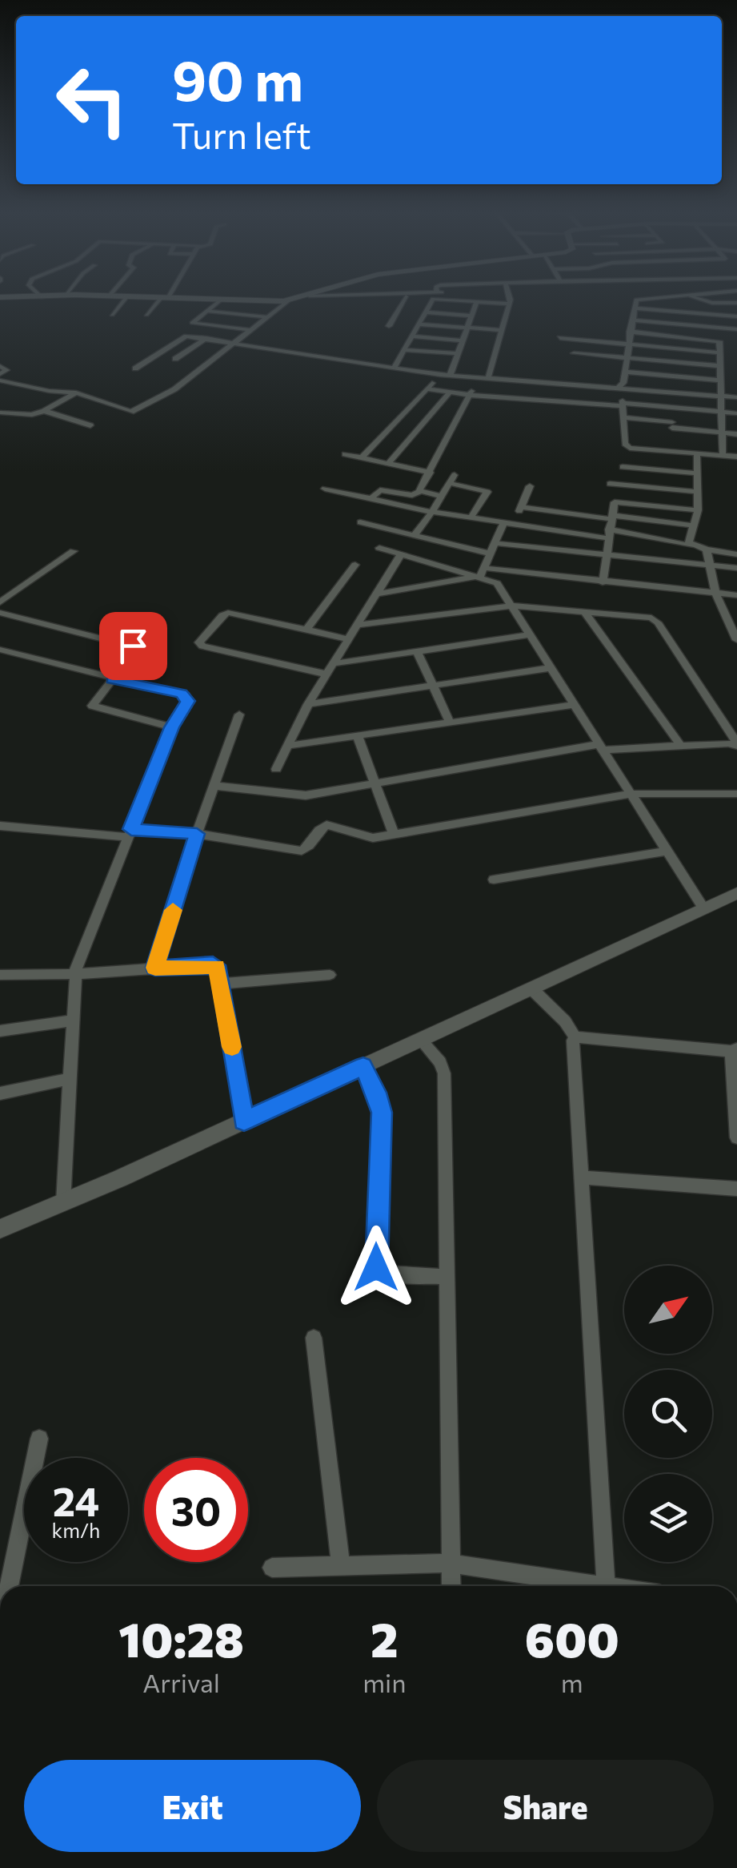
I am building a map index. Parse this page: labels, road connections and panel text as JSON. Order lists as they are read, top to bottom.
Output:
{
  "north": "top right",
  "page": {
    "turn": ["90 m", "Turn left"],
    "speed": "24 km/h",
    "limit": "30",
    "eta": [
      "10:28",
      "Arrival",
      "2",
      "min",
      "600",
      "m"
    ],
    "buttons": ["Exit", "Share"]
  }
}
